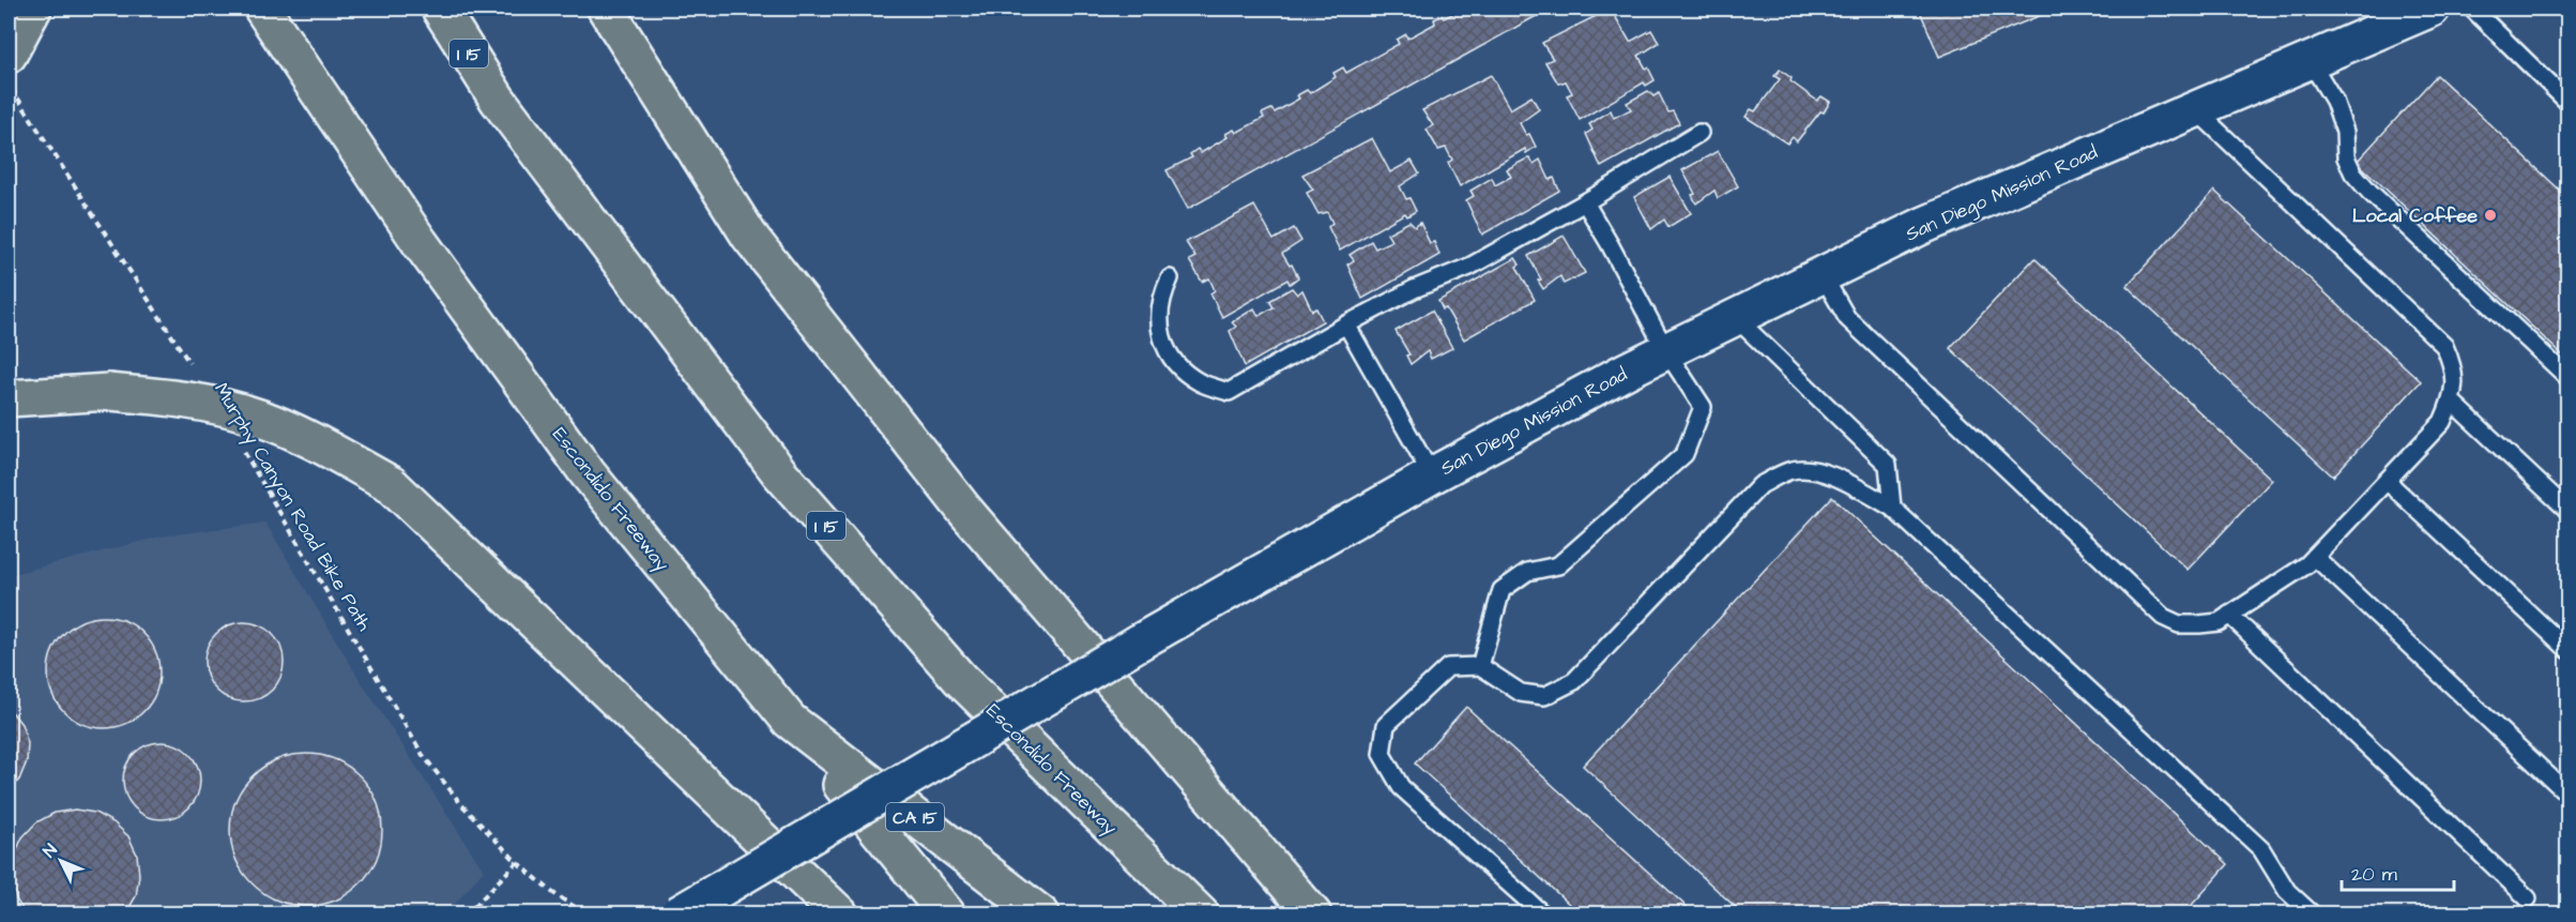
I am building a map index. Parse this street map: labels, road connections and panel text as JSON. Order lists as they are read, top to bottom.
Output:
{
  "streets": {
    "highway": ["I 15", "Escondido Freeway", "CA 15"],
    "main road": ["San Diego Mission Road"],
    "path": ["Murphy Canyon Road Bike Path"]
  },
  "places": ["Local Coffee"],
  "scale_bar": "20 m",
  "north": "top left"
}
